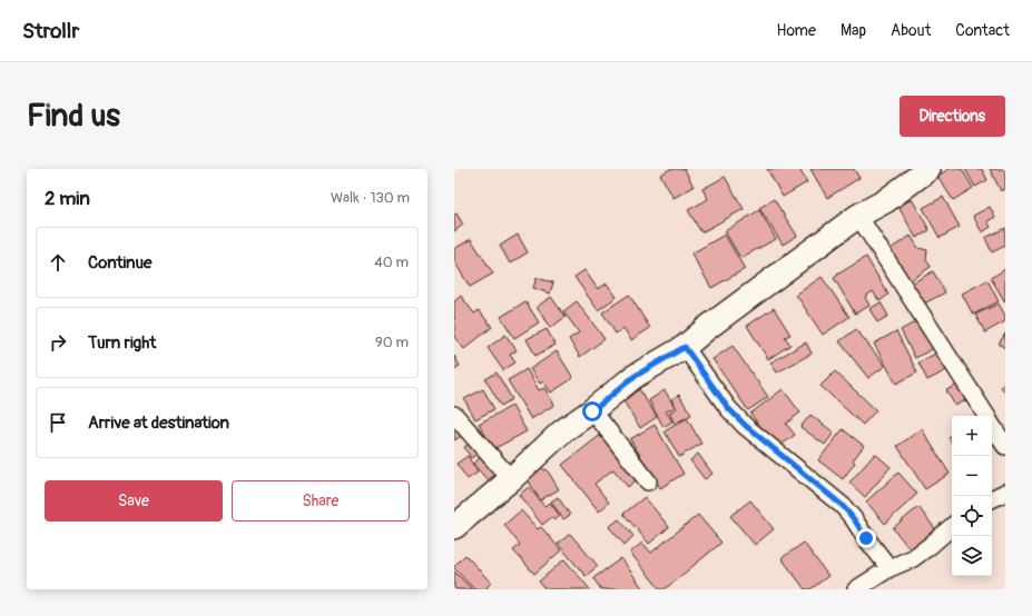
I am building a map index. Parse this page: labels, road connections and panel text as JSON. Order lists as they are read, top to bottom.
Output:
{
  "page": {
    "header": "Strollr",
    "nav": [
      "Home",
      "Map",
      "About",
      "Contact"
    ],
    "buttons": [
      "Directions",
      ["Save", "Share"]
    ],
    "title": "Find us",
    "heading": ["2 min", "Walk · 130 m"],
    "list": [
      ["Continue", "40 m"],
      ["Turn right", "90 m"],
      "Arrive at destination"
    ],
    "map_buttons": ["+", "−"]
  }
}
